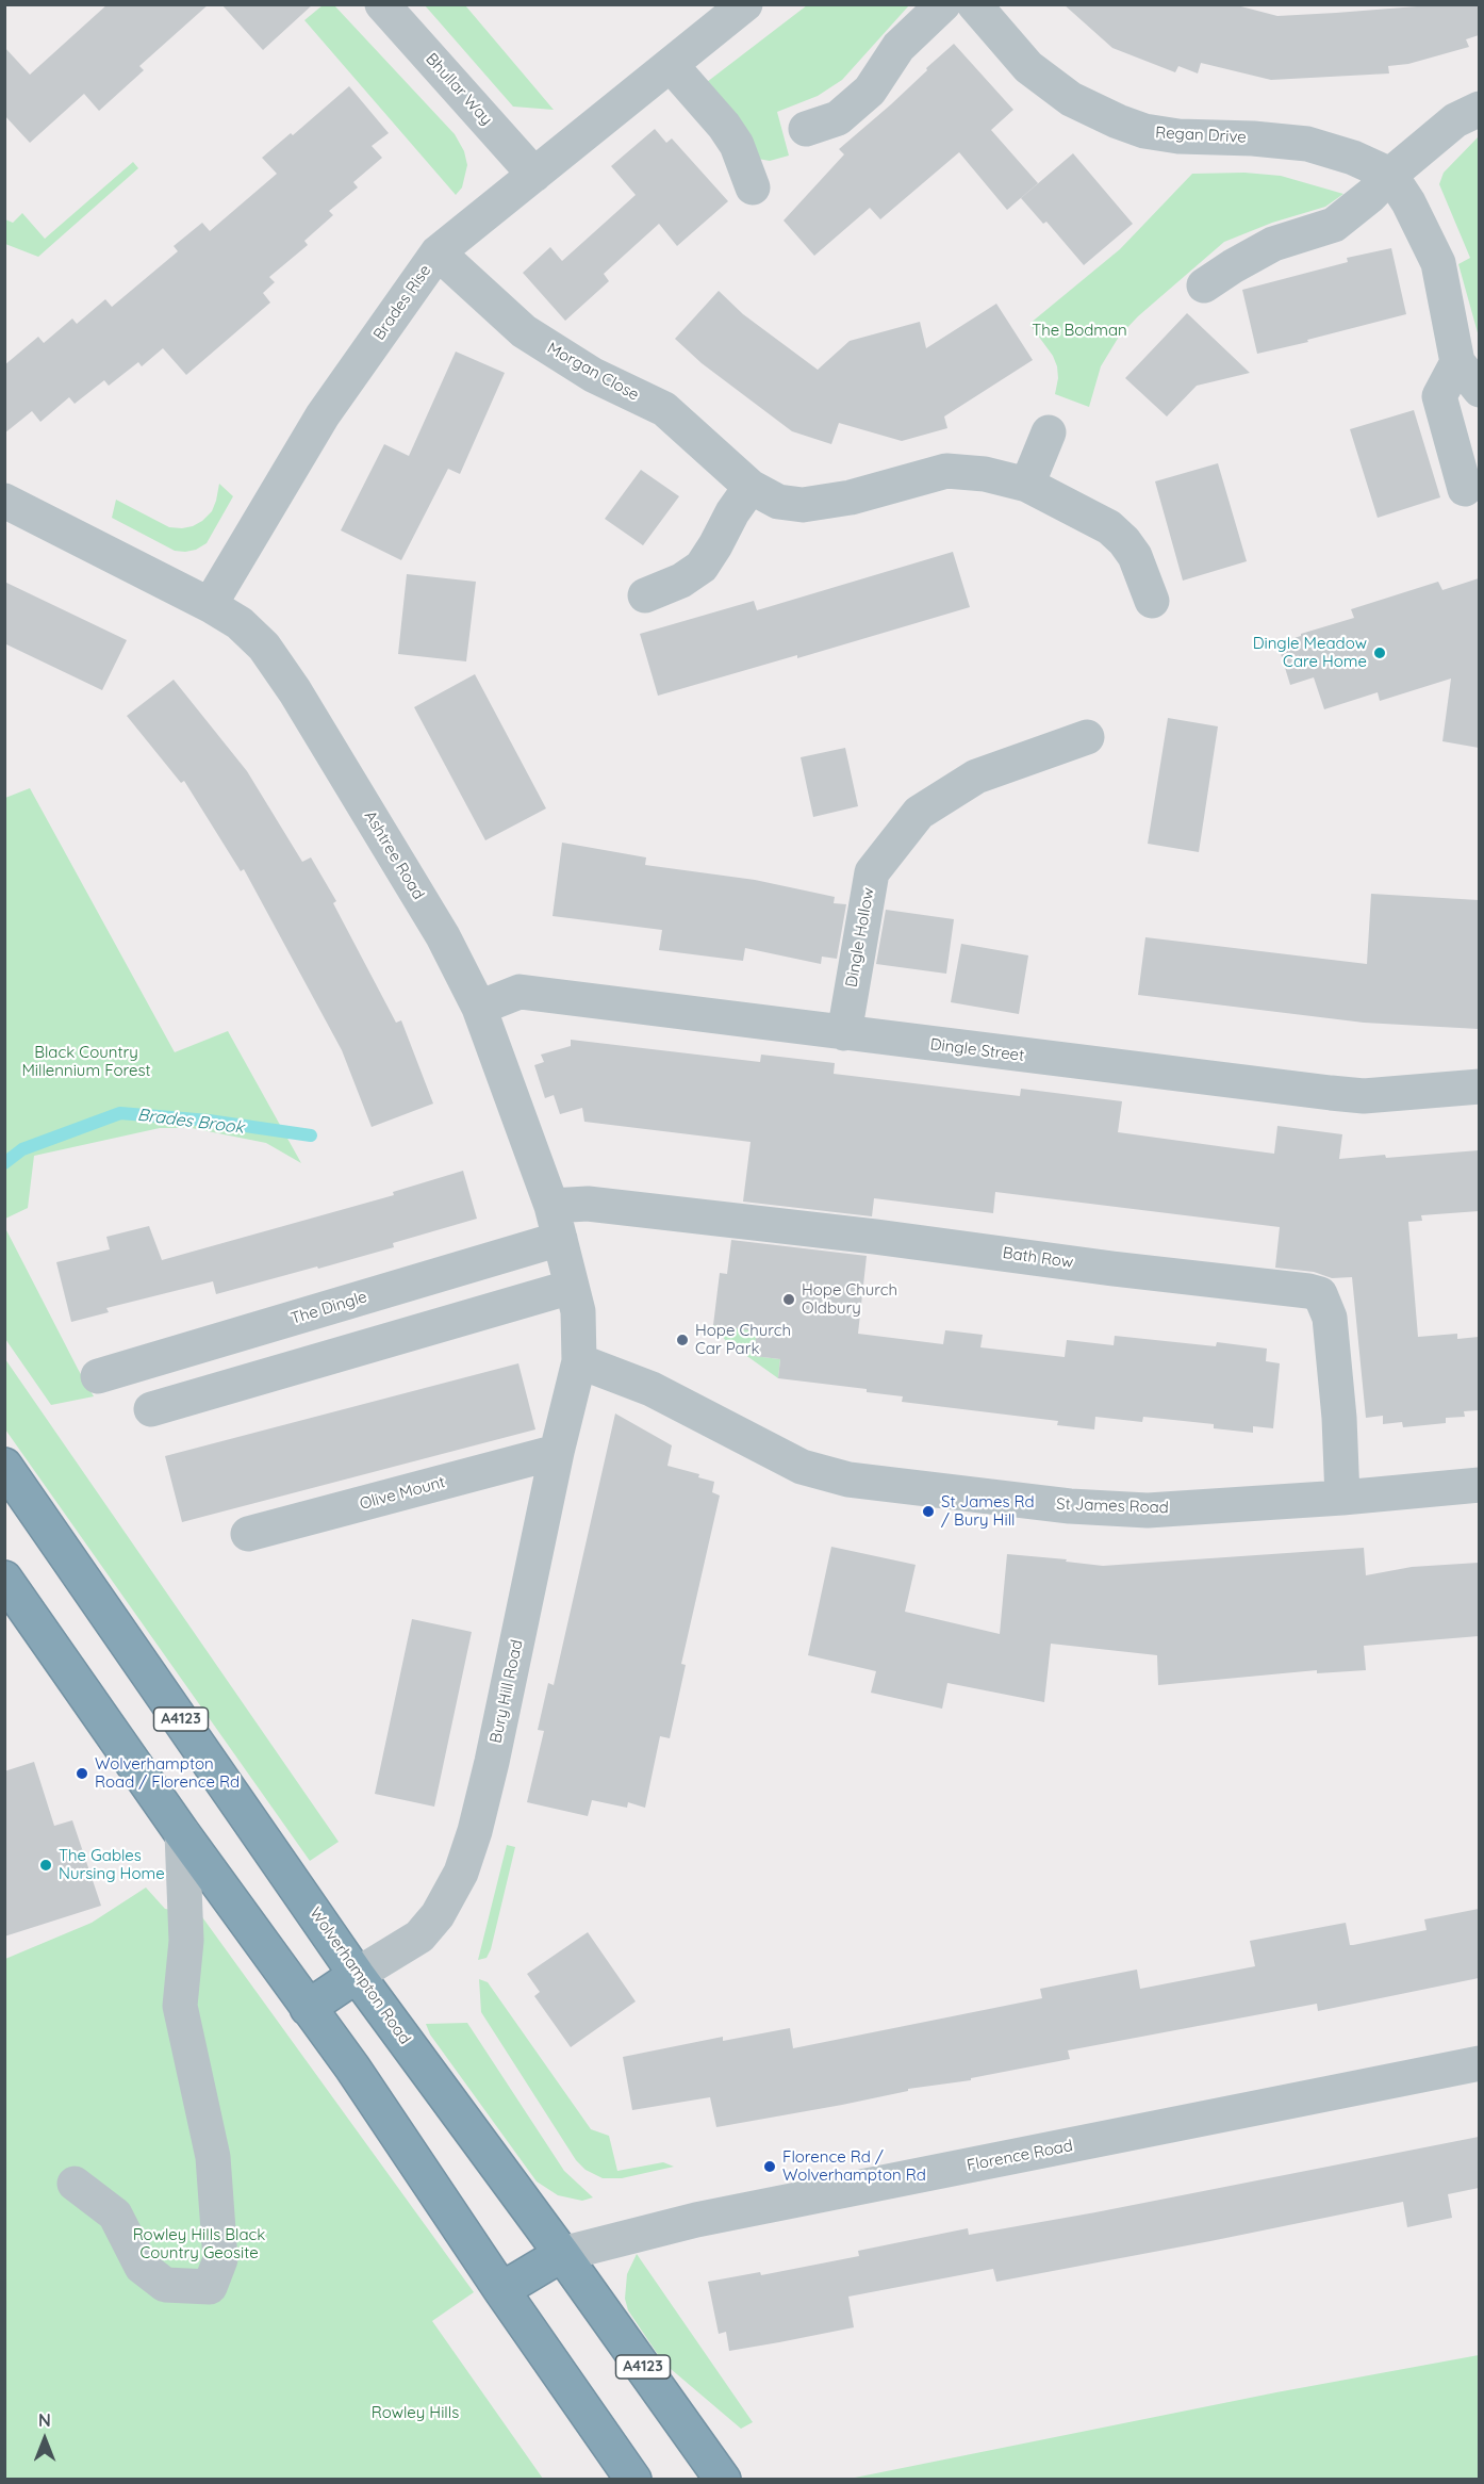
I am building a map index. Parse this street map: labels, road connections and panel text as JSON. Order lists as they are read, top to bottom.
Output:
{
  "streets": {
    "highway": ["A4123", "Wolverhampton Road"],
    "street": [
      "Bhullar Way",
      "Regan Drive",
      "Brades Rise",
      "Morgan Close",
      "Ashtree Road",
      "Dingle Hollow",
      "Dingle Street",
      "Bath Row",
      "The Dingle",
      "Olive Mount",
      "St James Road",
      "Bury Hill Road",
      "Florence Road"
    ]
  },
  "crossings": [
    ["Bhullar Way", "Brades Rise"],
    ["Brades Rise", "Morgan Close"],
    ["Brades Rise", "Ashtree Road"],
    ["Ashtree Road", "Dingle Street"],
    ["Ashtree Road", "Bath Row"],
    ["Ashtree Road", "The Dingle"],
    ["Ashtree Road", "St James Road"],
    ["Ashtree Road", "Bury Hill Road"],
    ["Dingle Hollow", "Dingle Street"],
    ["Bath Row", "St James Road"],
    ["Olive Mount", "Bury Hill Road"],
    ["St James Road", "Bury Hill Road"],
    ["Bury Hill Road", "Wolverhampton Road"],
    ["Wolverhampton Road", "Florence Road"]
  ],
  "water": ["Brades Brook"],
  "parks": [
    "The Bodman",
    "Black Country Millennium Forest",
    "Rowley Hills Black Country Geosite",
    "Rowley Hills"
  ],
  "places": [
    "Dingle Meadow Care Home",
    "Hope Church Oldbury",
    "Hope Church Car Park",
    "St James Rd / Bury Hill",
    "Wolverhampton Road / Florence Rd",
    "The Gables Nursing Home",
    "Florence Rd / Wolverhampton Rd"
  ],
  "north": "top"
}
